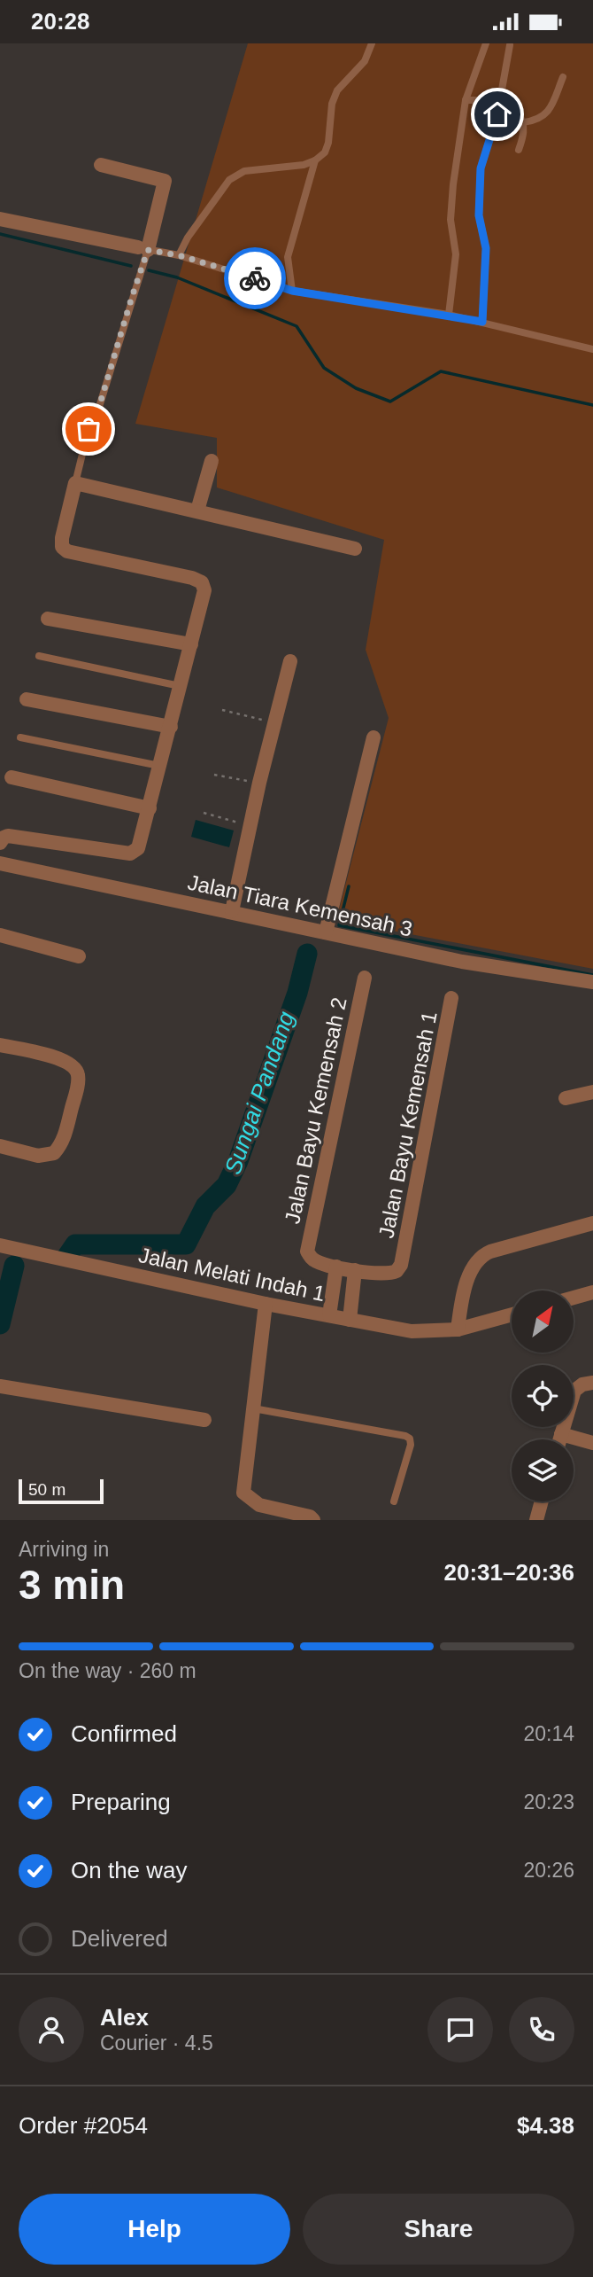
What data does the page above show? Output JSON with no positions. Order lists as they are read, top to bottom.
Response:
{
  "streets": {
    "street": [
      "Jalan Tiara Kemensah 3",
      "Jalan Bayu Kemensah 2",
      "Jalan Bayu Kemensah 1",
      "Jalan Melati Indah 1"
    ]
  },
  "water": ["Sungai Pandang"],
  "scale_bar": "50 m",
  "north": "top right",
  "page": {
    "status": "20:28",
    "scale": "50 m",
    "heading": ["3 min", "Arriving in", "20:31–20:36"],
    "panel": [
      "Alex",
      "Courier · 4.5",
      "Order #2054",
      "$4.38"
    ],
    "bar": "On the way · 260 m",
    "list": [
      ["Confirmed", "20:14"],
      ["Preparing", "20:23"],
      ["On the way", "20:26"],
      "Delivered"
    ],
    "buttons": ["Help", "Share"]
  }
}
